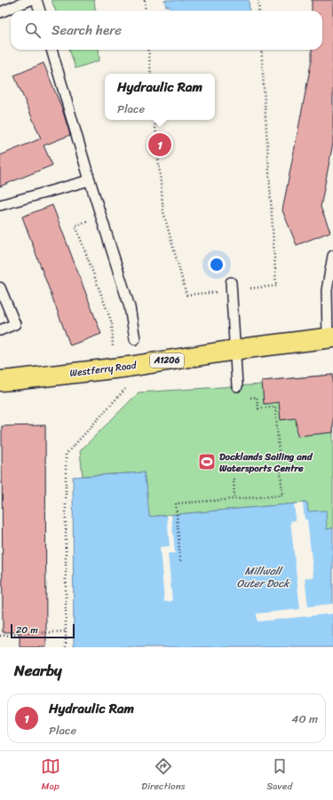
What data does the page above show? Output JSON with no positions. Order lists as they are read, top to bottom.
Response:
{
  "streets": {
    "main road": ["A1206", "Westferry Road"]
  },
  "water": ["Millwall Outer Dock"],
  "places": {
    "sports": ["Docklands Sailing and Watersports Centre"]
  },
  "scale_bar": "20 m",
  "page": {
    "search": "Search here",
    "popup": ["Hydraulic Ram", "Place"],
    "pins": "1",
    "scale": "20 m",
    "heading": "Nearby",
    "list": [
      {
        "mark": "1",
        "name": "Hydraulic Ram",
        "note": "Place",
        "value": "40 m"
      }
    ],
    "nav": ["Map", "Directions", "Saved"]
  }
}
